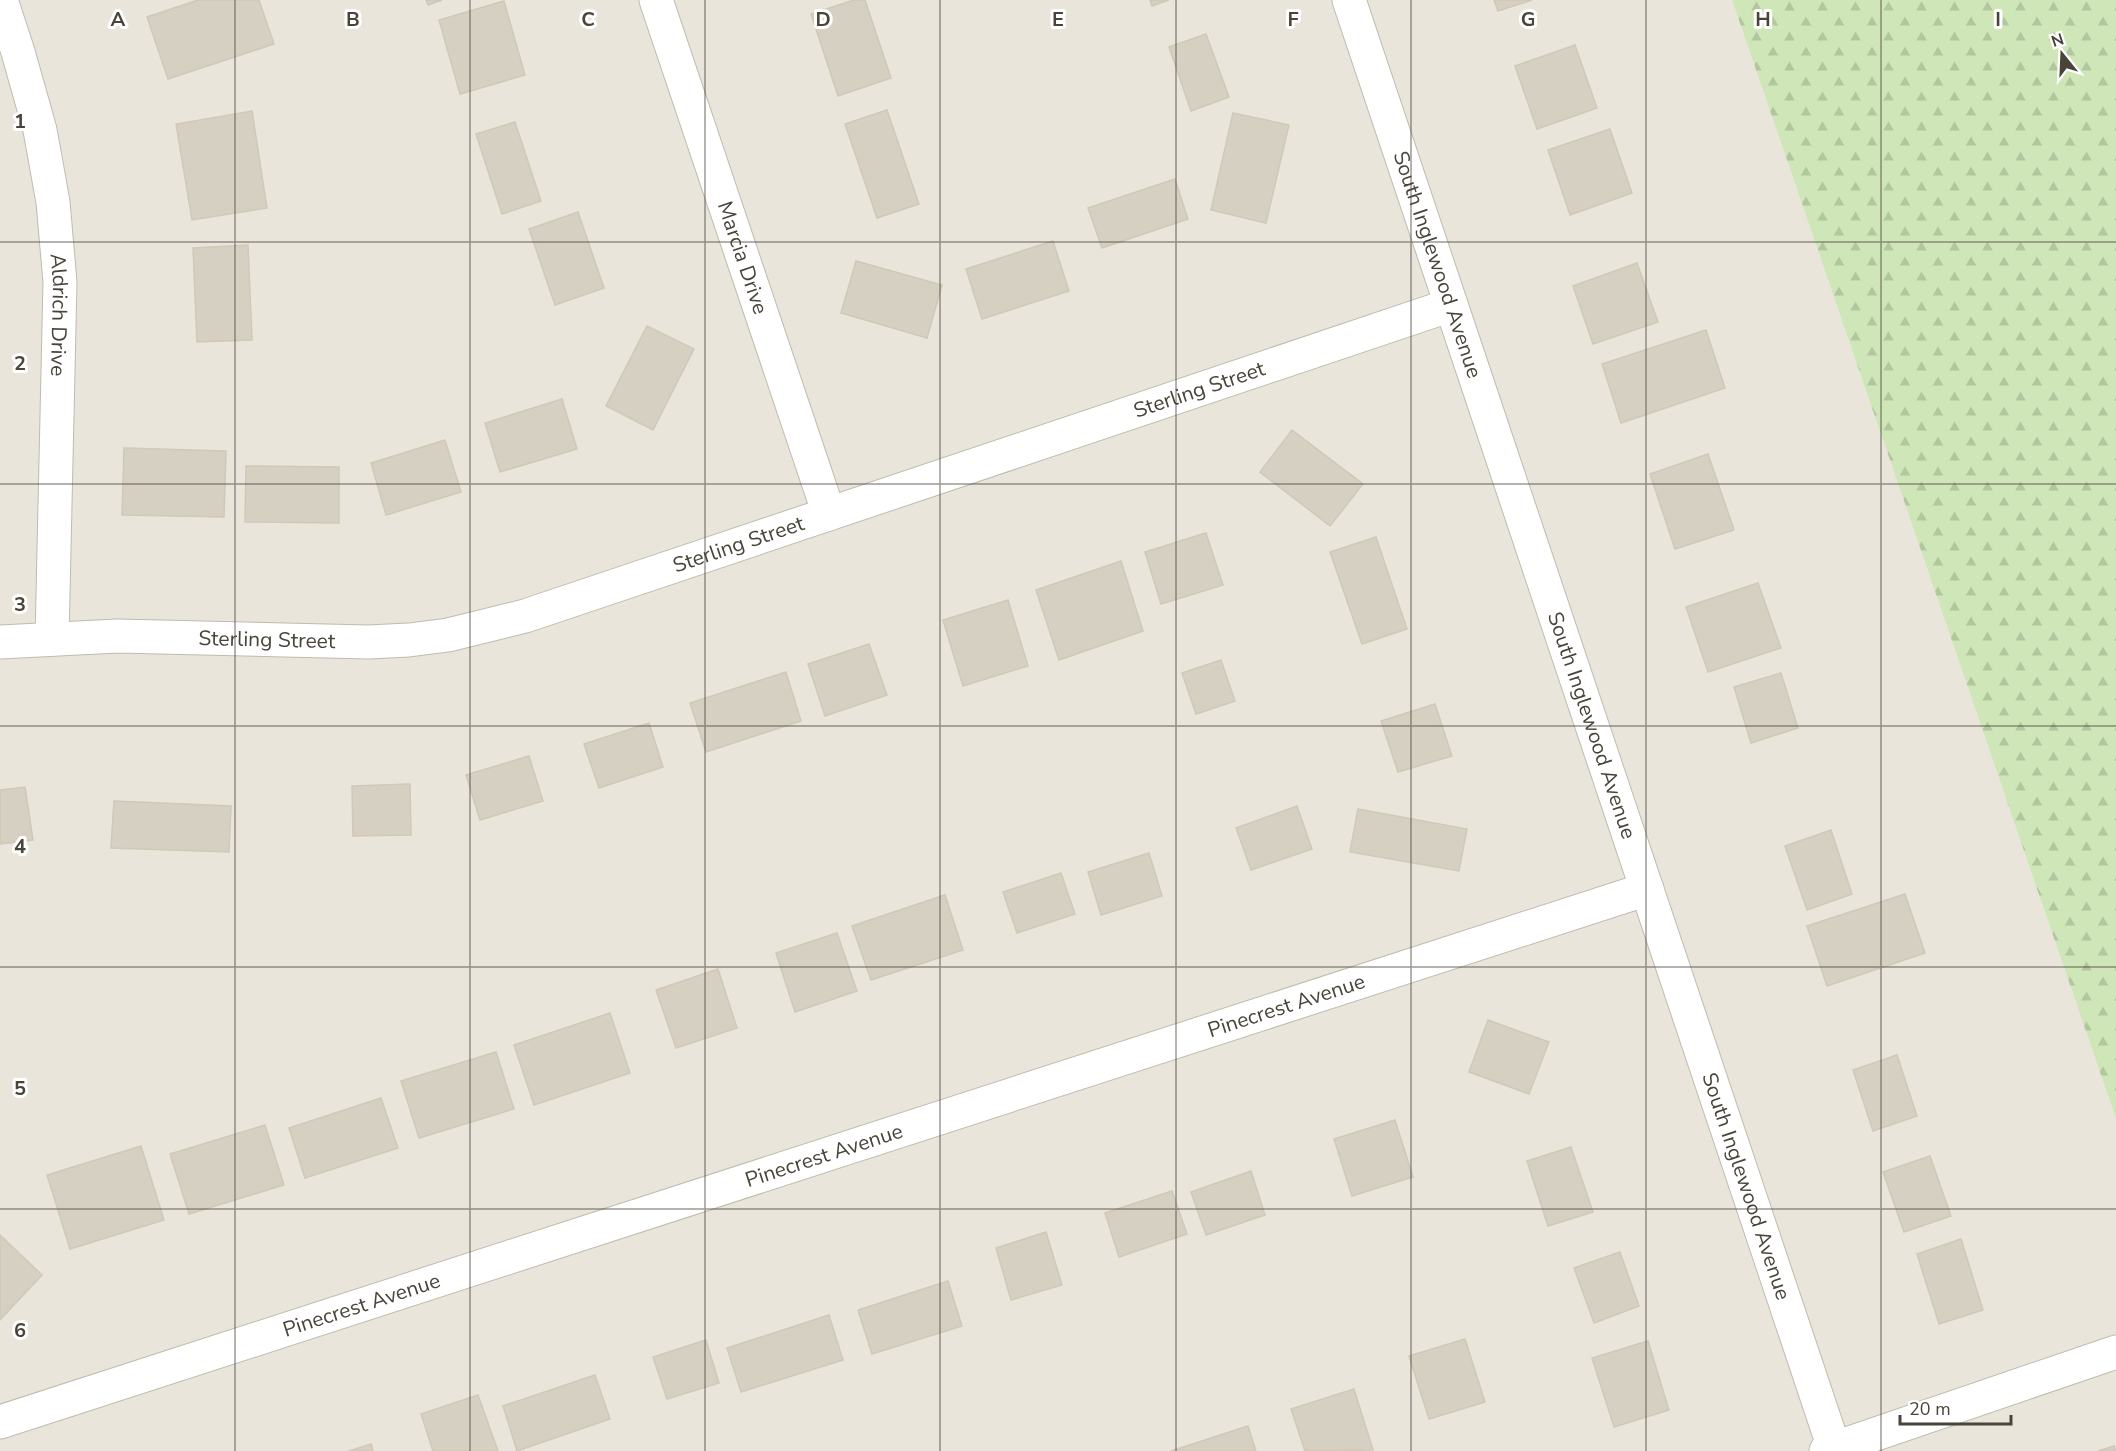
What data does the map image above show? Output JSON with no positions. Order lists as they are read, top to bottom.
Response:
{
  "streets": {
    "street": [
      "Marcia Drive",
      "South Inglewood Avenue",
      "Aldrich Drive",
      "Sterling Street",
      "Pinecrest Avenue"
    ]
  },
  "crossings": [
    ["Marcia Drive", "Sterling Street"],
    ["South Inglewood Avenue", "Sterling Street"],
    ["South Inglewood Avenue", "Pinecrest Avenue"],
    ["Aldrich Drive", "Sterling Street"]
  ],
  "scale_bar": "20 m",
  "north": "top",
  "grid": {
    "columns": [
      "A",
      "B",
      "C",
      "D",
      "E",
      "F",
      "G",
      "H",
      "I"
    ],
    "rows": [
      "1",
      "2",
      "3",
      "4",
      "5",
      "6"
    ]
  }
}
